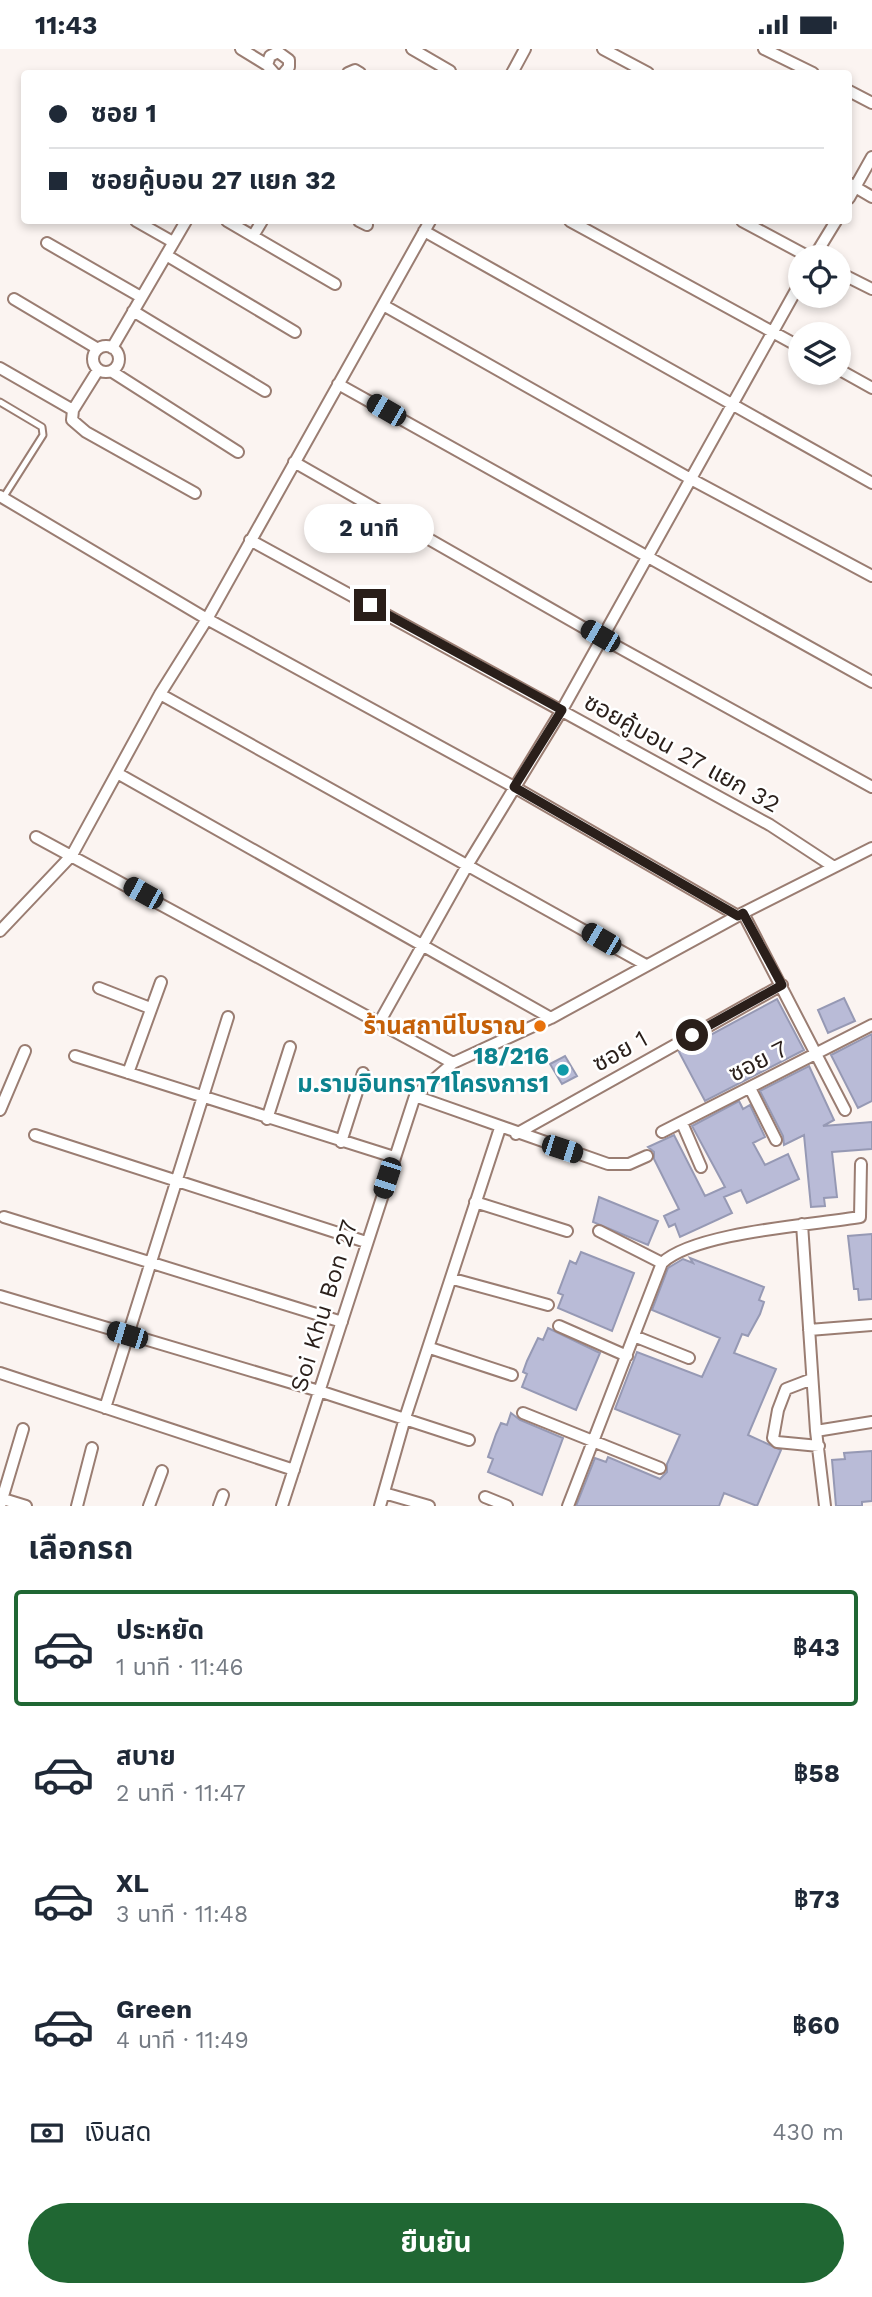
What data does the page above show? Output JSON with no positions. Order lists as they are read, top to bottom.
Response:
{
  "streets": {
    "street": [
      "ซอยคู้บอน 27 แยก 32",
      "ซอย 1",
      "ซอย 7",
      "Soi Khu Bon 27"
    ]
  },
  "places": ["ร้านสถานีโบราณ", "18/216 ม.รามอินทรา71โครงการ1"],
  "page": {
    "status": "11:43",
    "banner": ["ซอย 1", "ซอยคู้บอน 27 แยก 32"],
    "bubble": "2 นาที",
    "heading": "เลือกรถ",
    "list": [
      {
        "name": "ประหยัด",
        "note": "1 นาที · 11:46",
        "value": "฿43"
      },
      {
        "name": "สบาย",
        "note": "2 นาที · 11:47",
        "value": "฿58"
      },
      {
        "name": "XL",
        "note": "3 นาที · 11:48",
        "value": "฿73"
      },
      {
        "name": "Green",
        "note": "4 นาที · 11:49",
        "value": "฿60"
      }
    ],
    "pay": ["เงินสด", "430 m"],
    "buttons": "ยืนยัน"
  }
}
